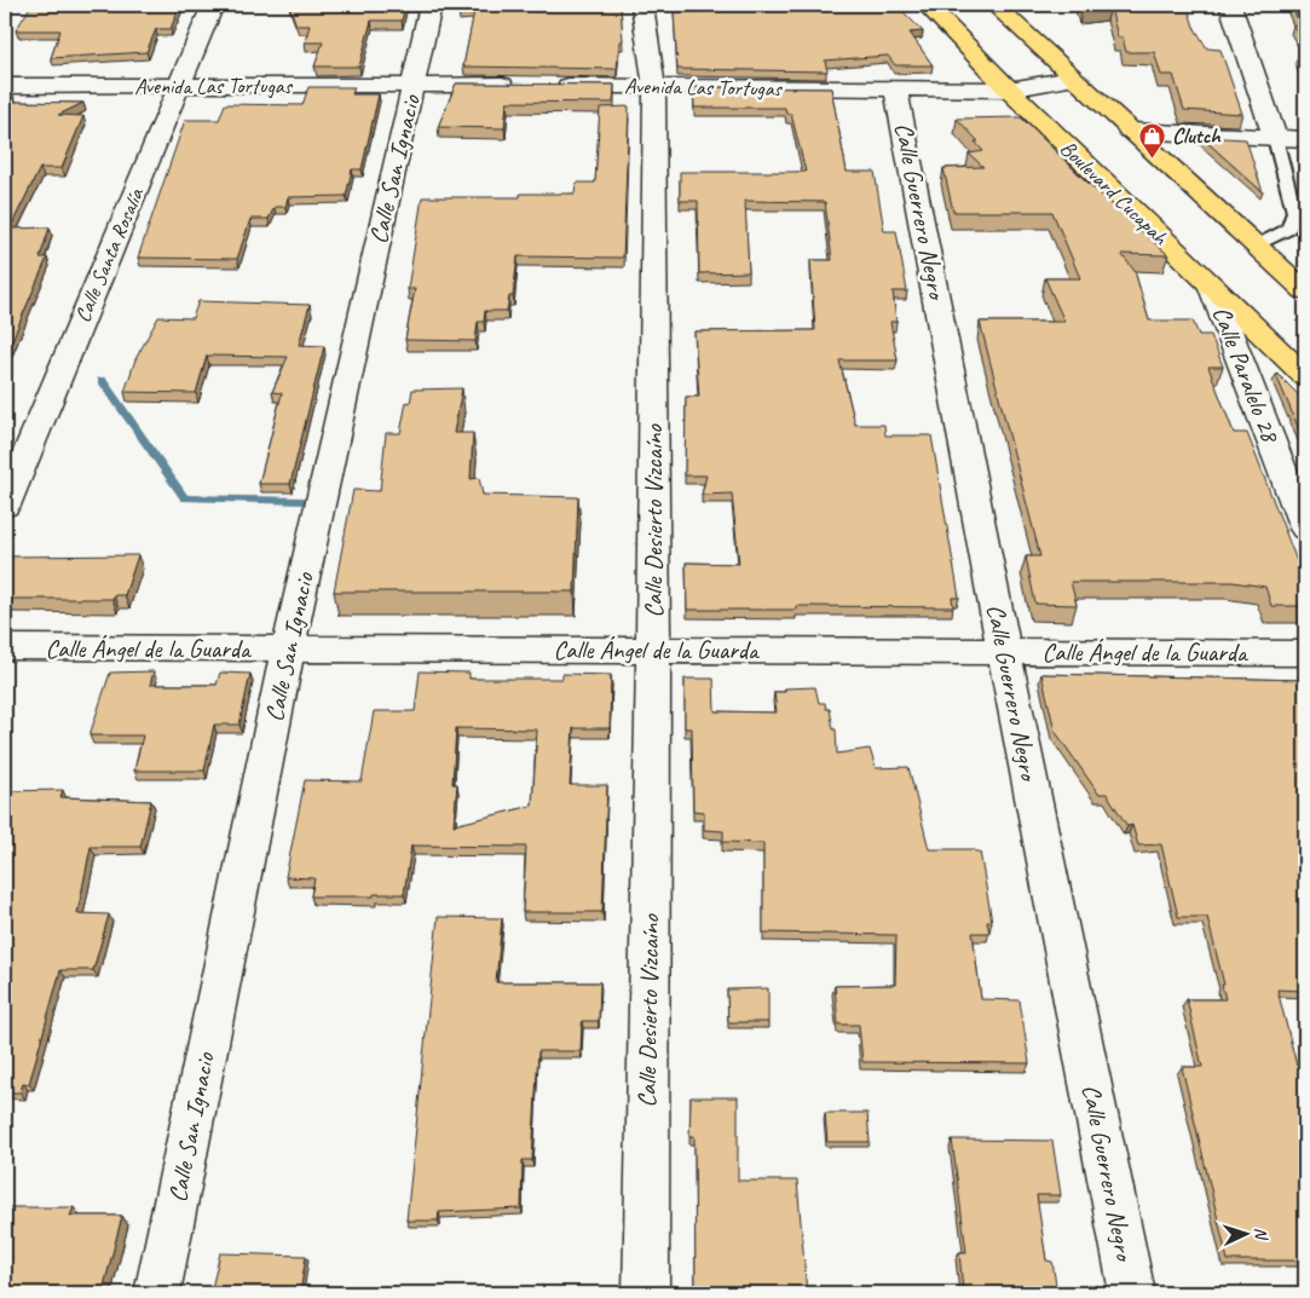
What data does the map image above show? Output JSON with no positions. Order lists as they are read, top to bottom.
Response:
{
  "streets": {
    "main road": ["Boulevard Cucapah"],
    "street": [
      "Avenida Las Tortugas",
      "Calle San Ignacio",
      "Calle Guerrero Negro",
      "Calle Santa Rosalía",
      "Calle Paralelo 28",
      "Calle Desierto Vizcaíno",
      "Calle Ángel de la Guarda"
    ]
  },
  "crossings": [
    ["Avenida Las Tortugas", "Calle San Ignacio"],
    ["Avenida Las Tortugas", "Boulevard Cucapah"],
    ["Avenida Las Tortugas", "Calle Guerrero Negro"],
    ["Avenida Las Tortugas", "Calle Santa Rosalía"],
    ["Avenida Las Tortugas", "Calle Desierto Vizcaíno"],
    ["Calle San Ignacio", "Calle Ángel de la Guarda"],
    ["Boulevard Cucapah", "Calle Paralelo 28"],
    ["Calle Guerrero Negro", "Calle Ángel de la Guarda"],
    ["Calle Desierto Vizcaíno", "Calle Ángel de la Guarda"]
  ],
  "places": {
    "shop": ["Clutch"]
  },
  "north": "right"
}
